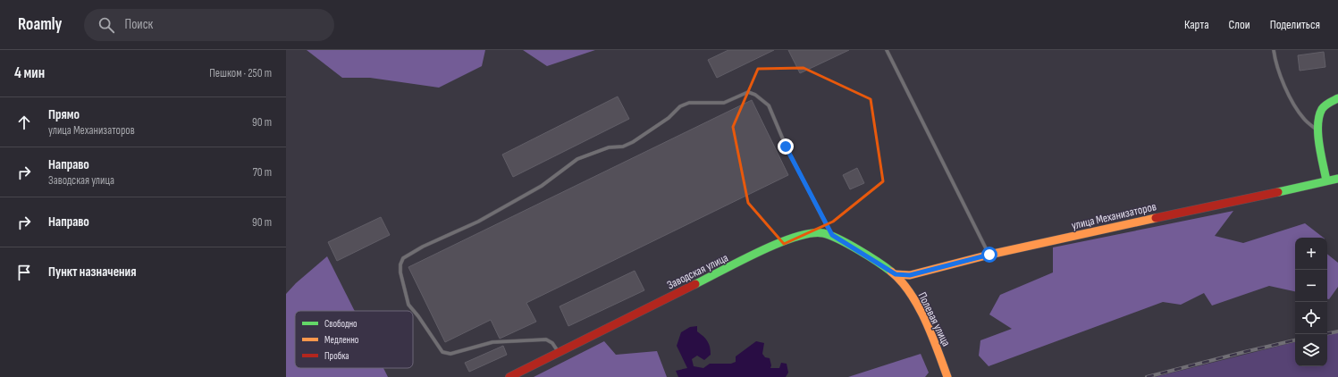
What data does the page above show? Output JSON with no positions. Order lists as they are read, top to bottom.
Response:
{
  "streets": {
    "street": ["улица Механизаторов", "Заводская улица", "Полевая улица"]
  },
  "crossings": [
    ["улица Механизаторов", "Заводская улица"],
    ["улица Механизаторов", "Полевая улица"],
    ["Заводская улица", "Полевая улица"]
  ],
  "legend": ["Свободно", "Медленно", "Пробка"],
  "page": {
    "header": "Roamly",
    "search": "Поиск",
    "nav": ["Карта", "Слои", "Поделиться"],
    "heading": ["4 мин", "Пешком · 250 m"],
    "list": [
      ["Прямо", "улица Механизаторов", "90 m"],
      ["Направо", "Заводская улица", "70 m"],
      ["Направо", "90 m"],
      "Пункт назначения"
    ],
    "map_buttons": ["+", "−"]
  }
}
